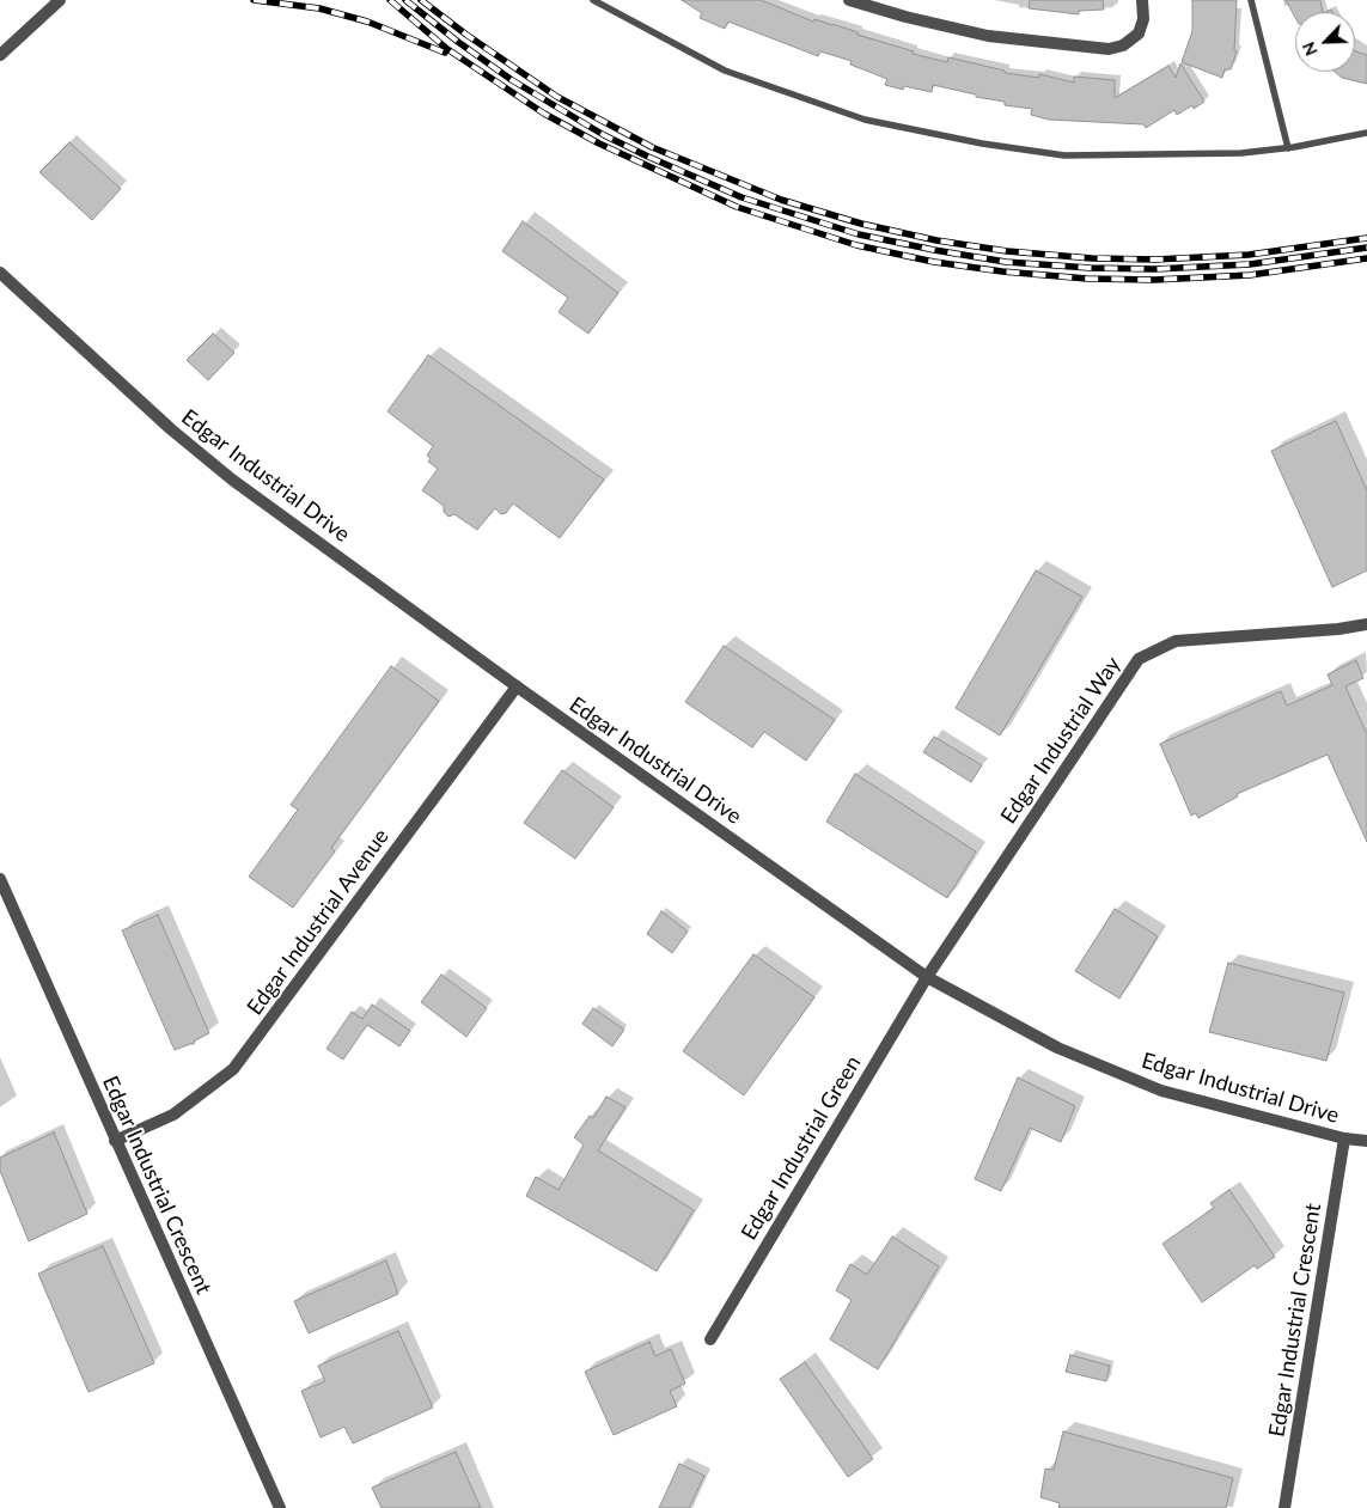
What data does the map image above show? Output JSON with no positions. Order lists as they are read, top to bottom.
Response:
{
  "streets": {
    "street": [
      "Edgar Industrial Drive",
      "Edgar Industrial Way",
      "Edgar Industrial Avenue",
      "Edgar Industrial Green",
      "Edgar Industrial Crescent"
    ]
  },
  "crossings": [
    ["Edgar Industrial Drive", "Edgar Industrial Way"],
    ["Edgar Industrial Drive", "Edgar Industrial Avenue"],
    ["Edgar Industrial Drive", "Edgar Industrial Green"],
    ["Edgar Industrial Drive", "Edgar Industrial Crescent"],
    ["Edgar Industrial Way", "Edgar Industrial Green"],
    ["Edgar Industrial Avenue", "Edgar Industrial Crescent"]
  ],
  "north": "bottom left"
}
